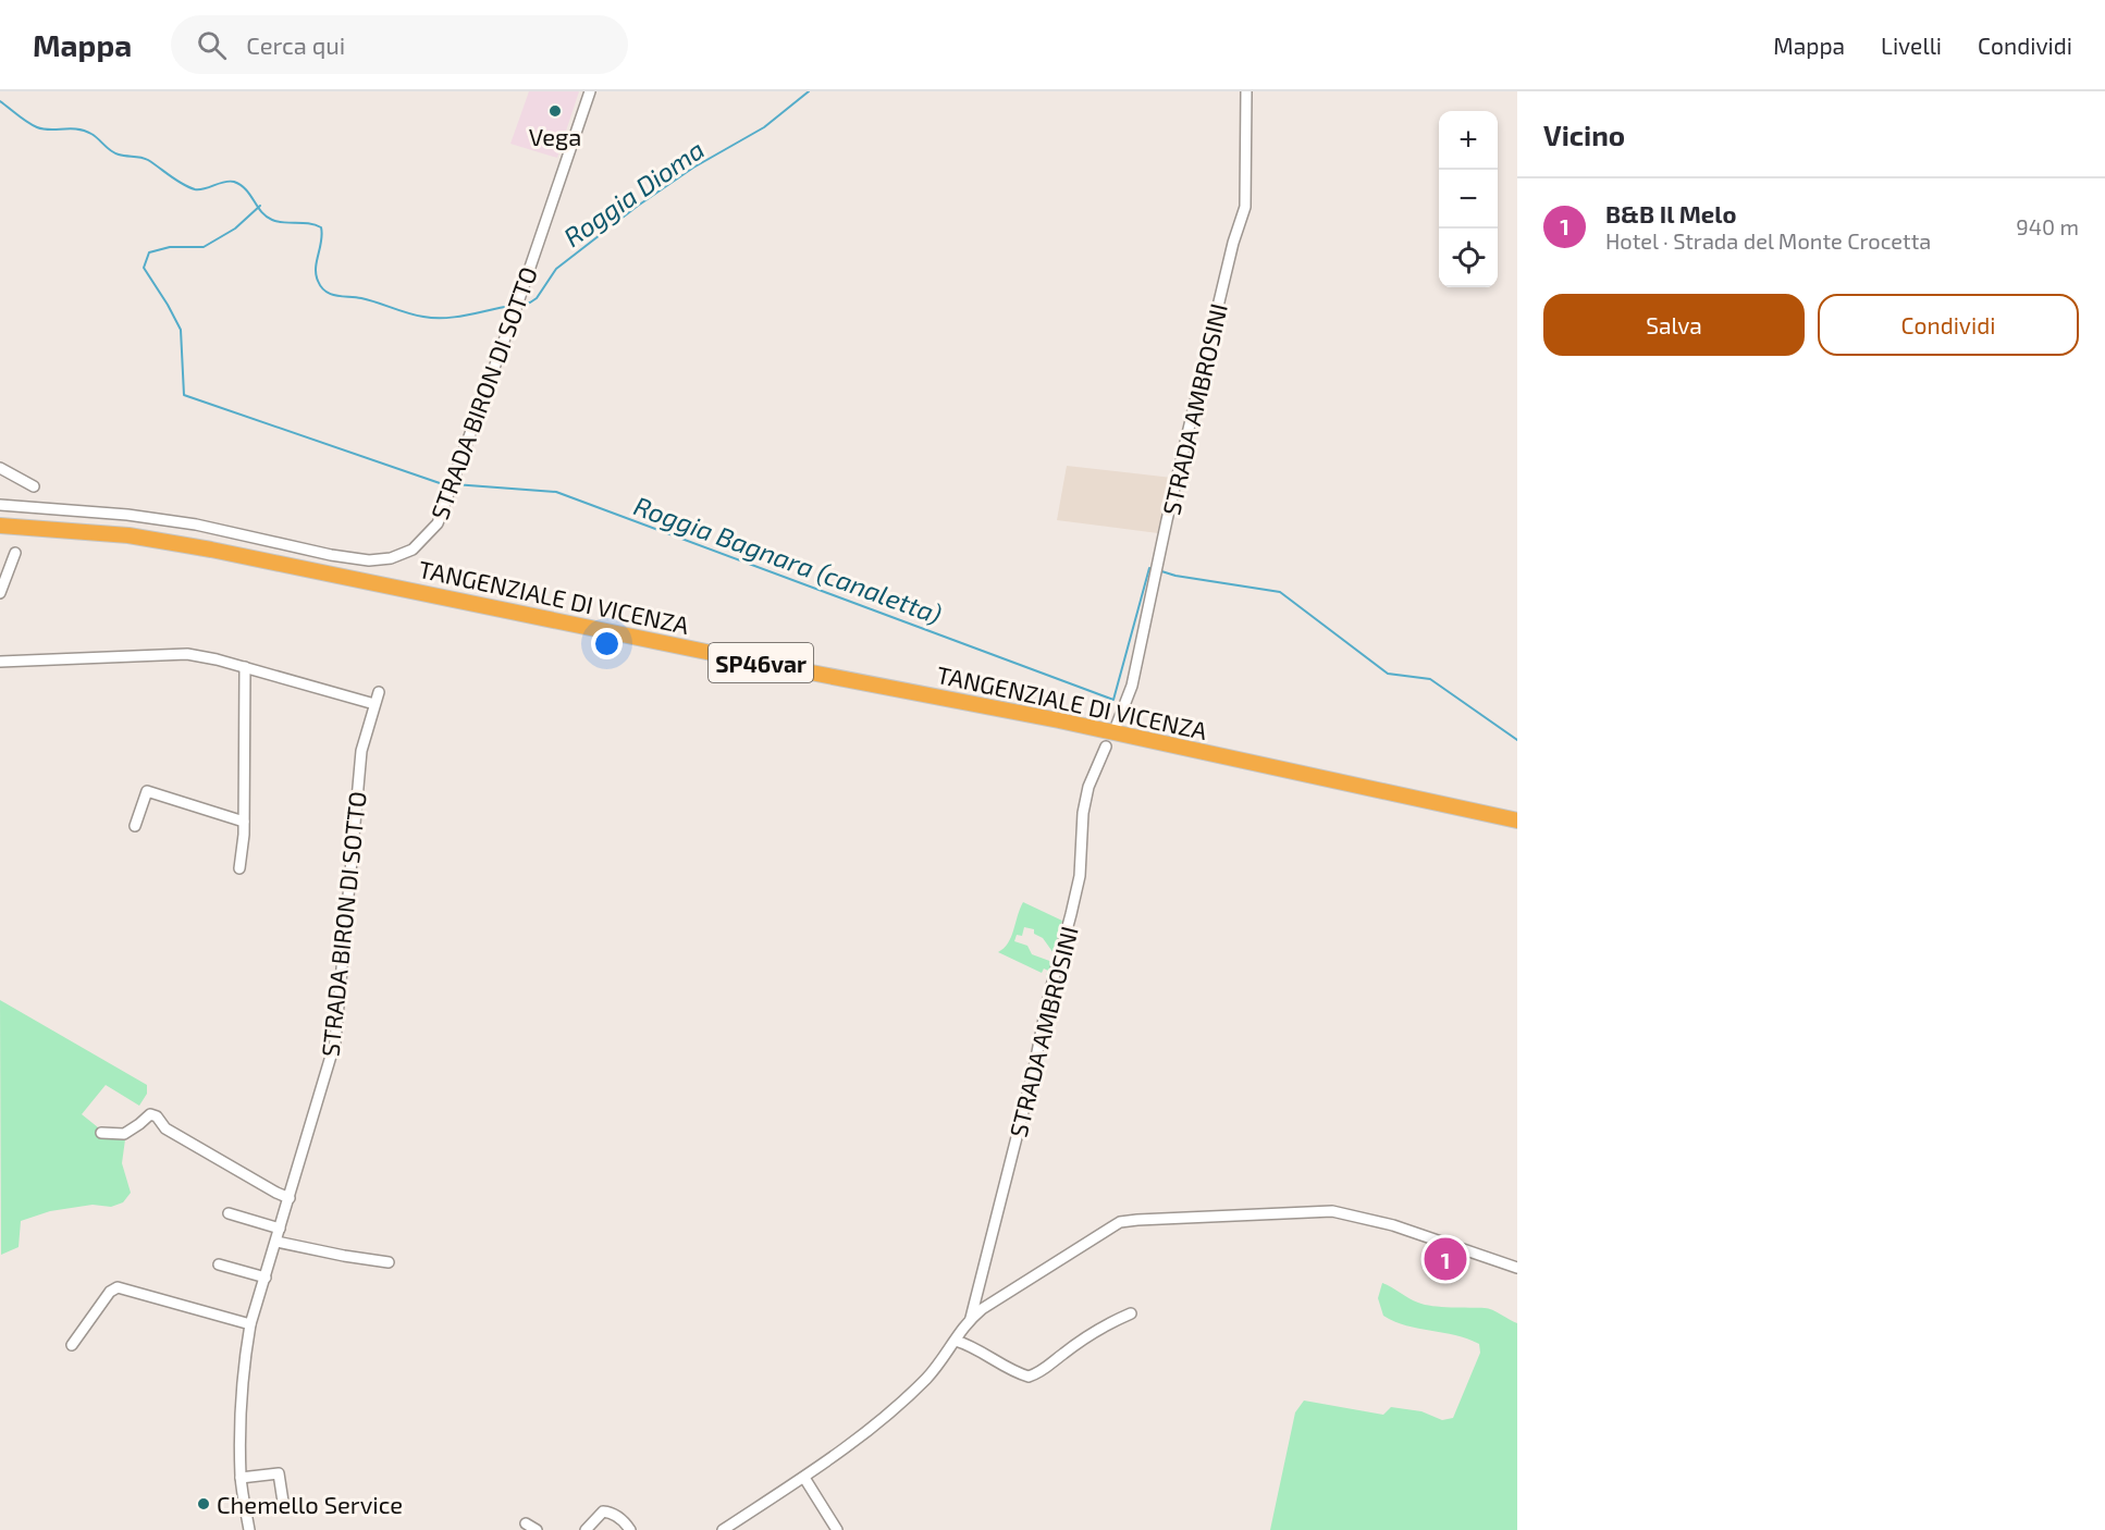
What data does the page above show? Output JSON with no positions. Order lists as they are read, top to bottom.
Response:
{
  "streets": {
    "highway": ["TANGENZIALE DI VICENZA", "SP46var"],
    "street": ["STRADA BIRON DI SOTTO", "STRADA AMBROSINI"]
  },
  "water": ["Roggia Dioma", "Roggia Bagnara (canaletta)"],
  "places": ["Vega", "Chemello Service"],
  "page": {
    "header": "Mappa",
    "search": "Cerca qui",
    "nav": ["Mappa", "Livelli", "Condividi"],
    "heading": "Vicino",
    "map_buttons": ["+", "−"],
    "list": [
      {
        "mark": "1",
        "name": "B&B Il Melo",
        "note": "Hotel · Strada del Monte Crocetta",
        "value": "940 m"
      }
    ],
    "buttons": ["Salva", "Condividi"],
    "pins": "1"
  }
}
